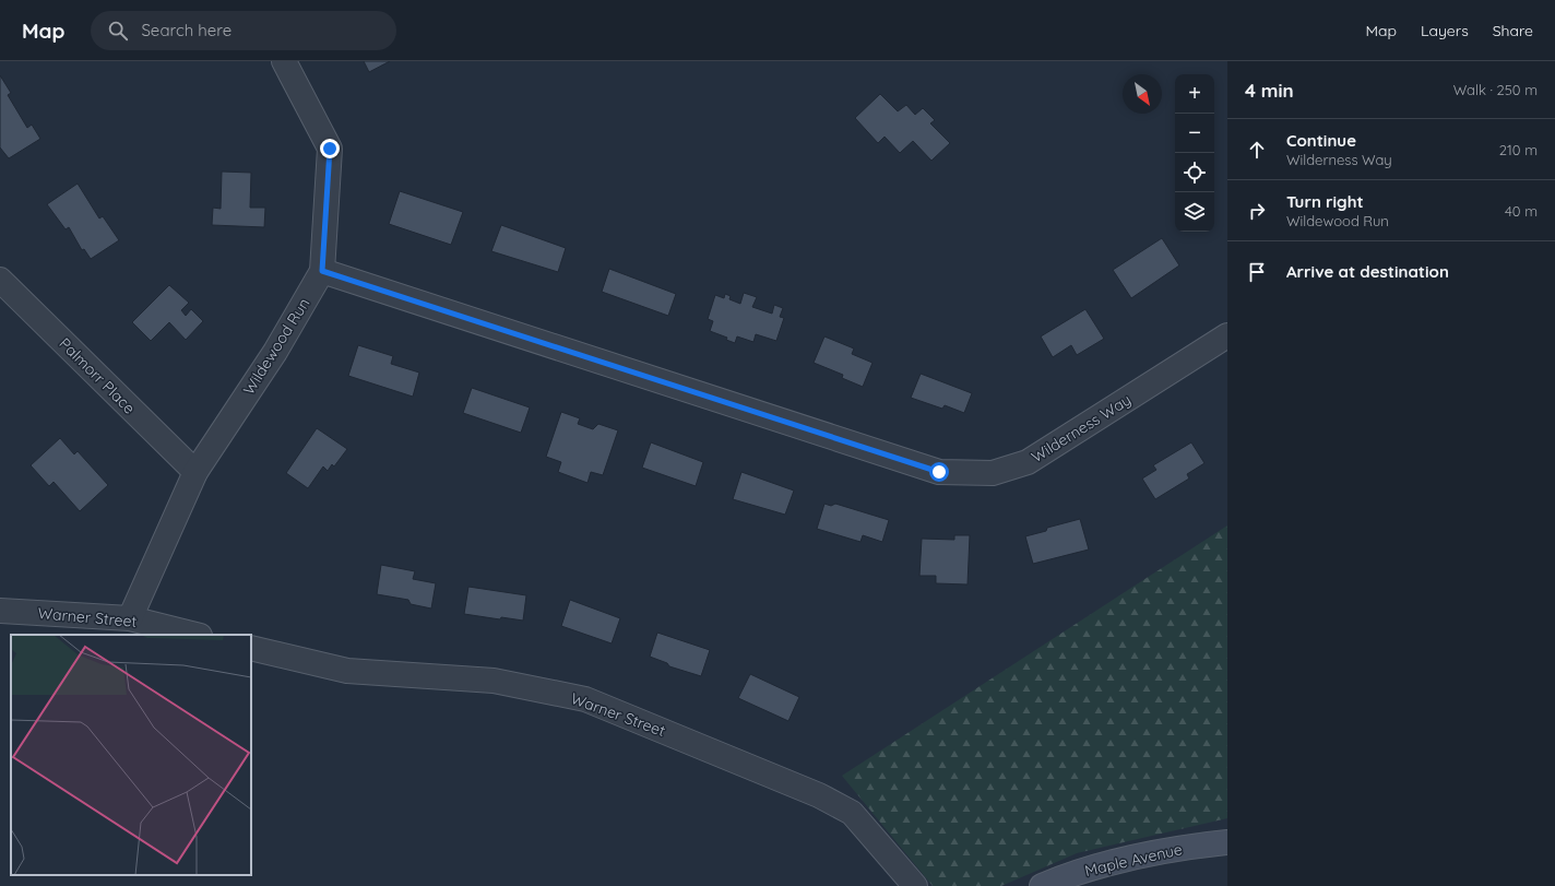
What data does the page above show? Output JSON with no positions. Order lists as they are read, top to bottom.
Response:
{
  "streets": {
    "main road": ["Maple Avenue"],
    "street": [
      "Wildewood Run",
      "Palmorr Place",
      "Wilderness Way",
      "Warner Street"
    ]
  },
  "crossings": [
    ["Wildewood Run", "Palmorr Place"],
    ["Wildewood Run", "Wilderness Way"],
    ["Wildewood Run", "Warner Street"]
  ],
  "north": "bottom right",
  "page": {
    "header": "Map",
    "search": "Search here",
    "nav": ["Map", "Layers", "Share"],
    "heading": ["4 min", "Walk · 250 m"],
    "map_buttons": ["+", "−"],
    "list": [
      ["Continue", "Wilderness Way", "210 m"],
      ["Turn right", "Wildewood Run", "40 m"],
      "Arrive at destination"
    ]
  }
}
